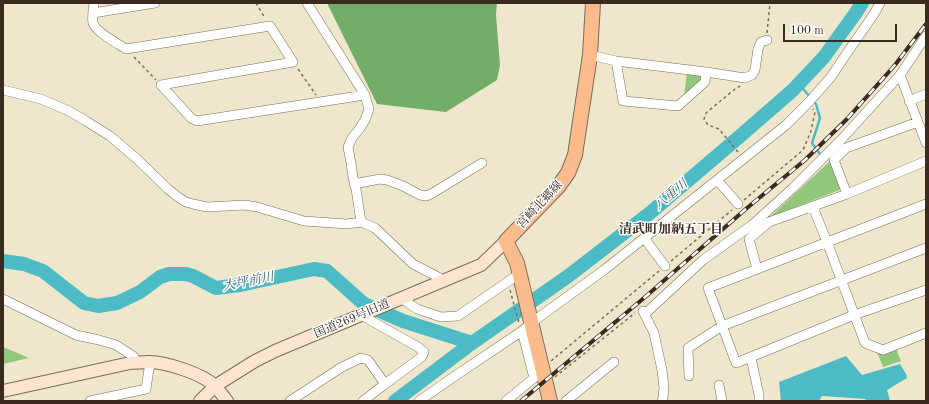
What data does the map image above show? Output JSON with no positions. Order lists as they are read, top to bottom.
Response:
{
  "streets": {
    "main road": ["宮崎北郷線"],
    "street": ["国道269号旧道"]
  },
  "crossings": [
    ["宮崎北郷線", "国道269号旧道"]
  ],
  "districts": ["清武町加納五丁目"],
  "water": ["八重川", "大坪前川"],
  "scale_bar": "100 m"
}
